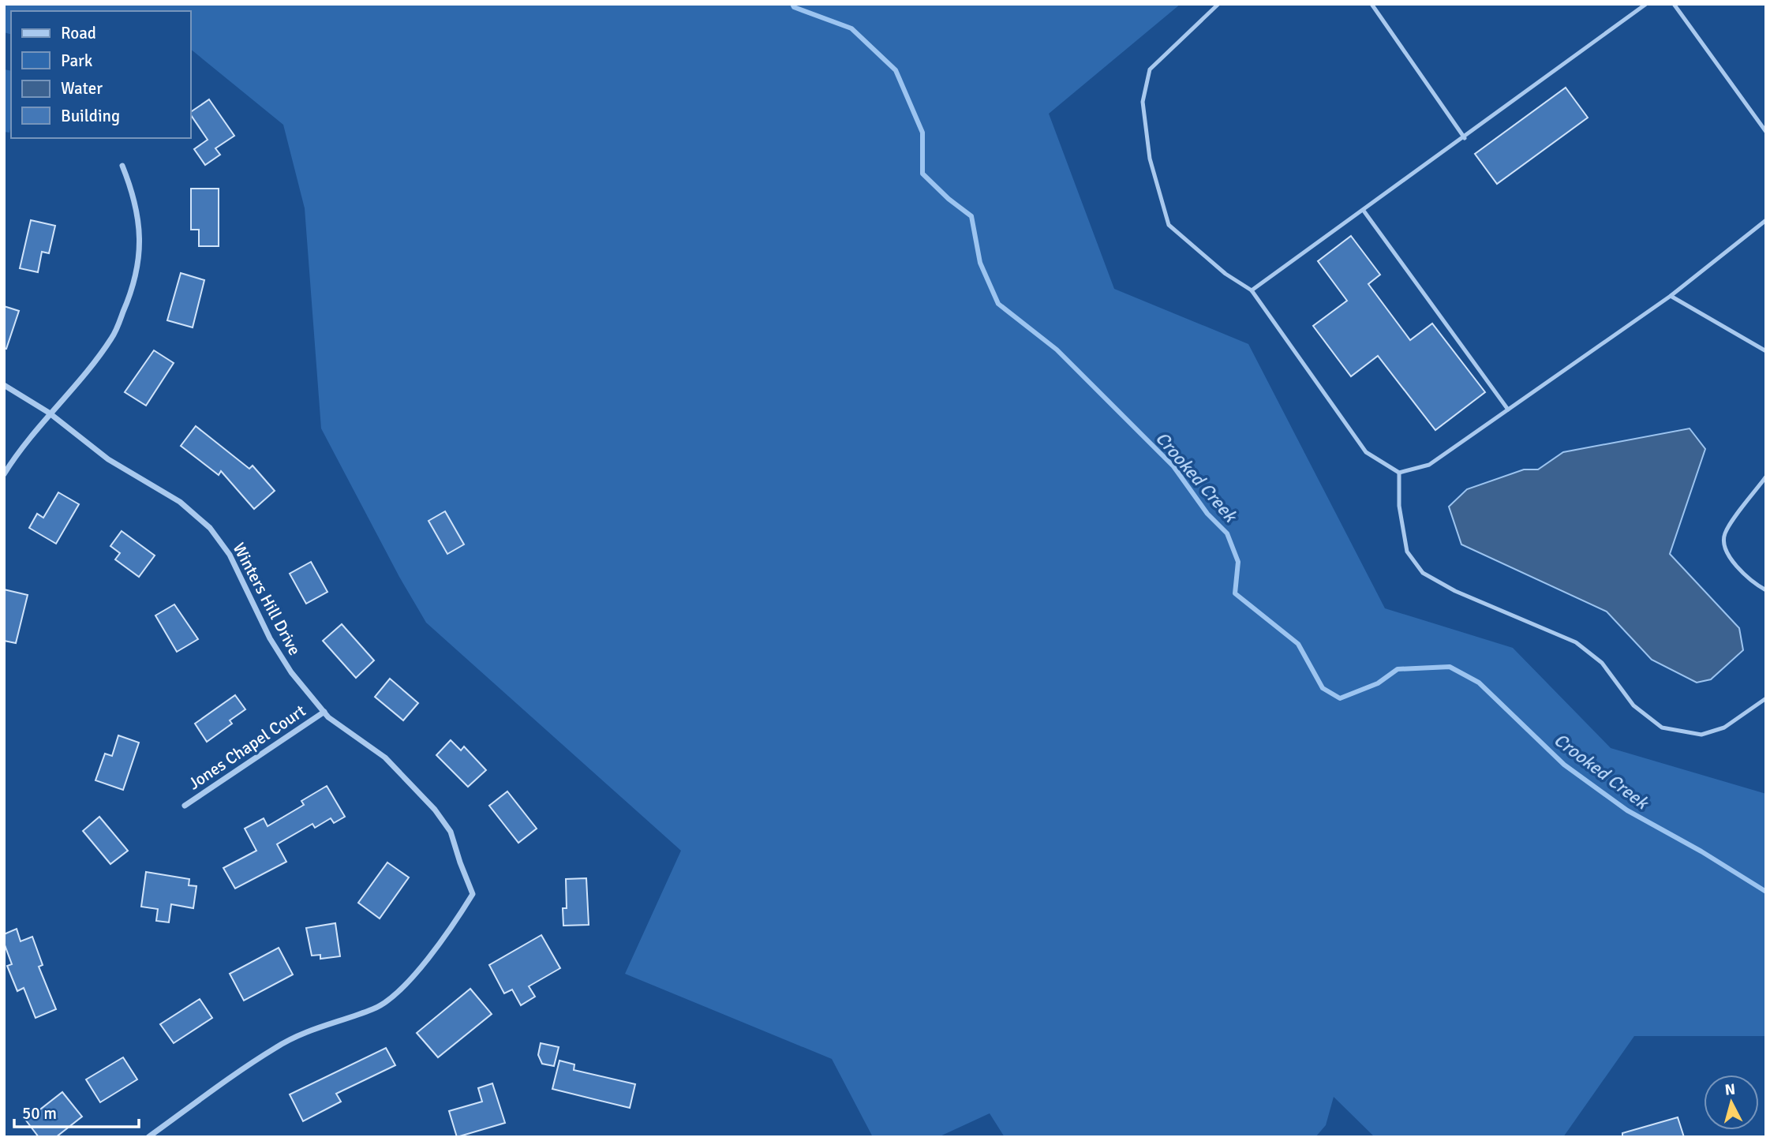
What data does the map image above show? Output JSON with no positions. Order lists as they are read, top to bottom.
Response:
{
  "streets": {
    "street": ["Winters Hill Drive", "Jones Chapel Court"]
  },
  "crossings": [
    ["Winters Hill Drive", "Jones Chapel Court"]
  ],
  "water": ["Crooked Creek"],
  "legend": [
    "Road",
    "Park",
    "Water",
    "Building"
  ],
  "scale_bar": "50 m",
  "north": "top"
}
